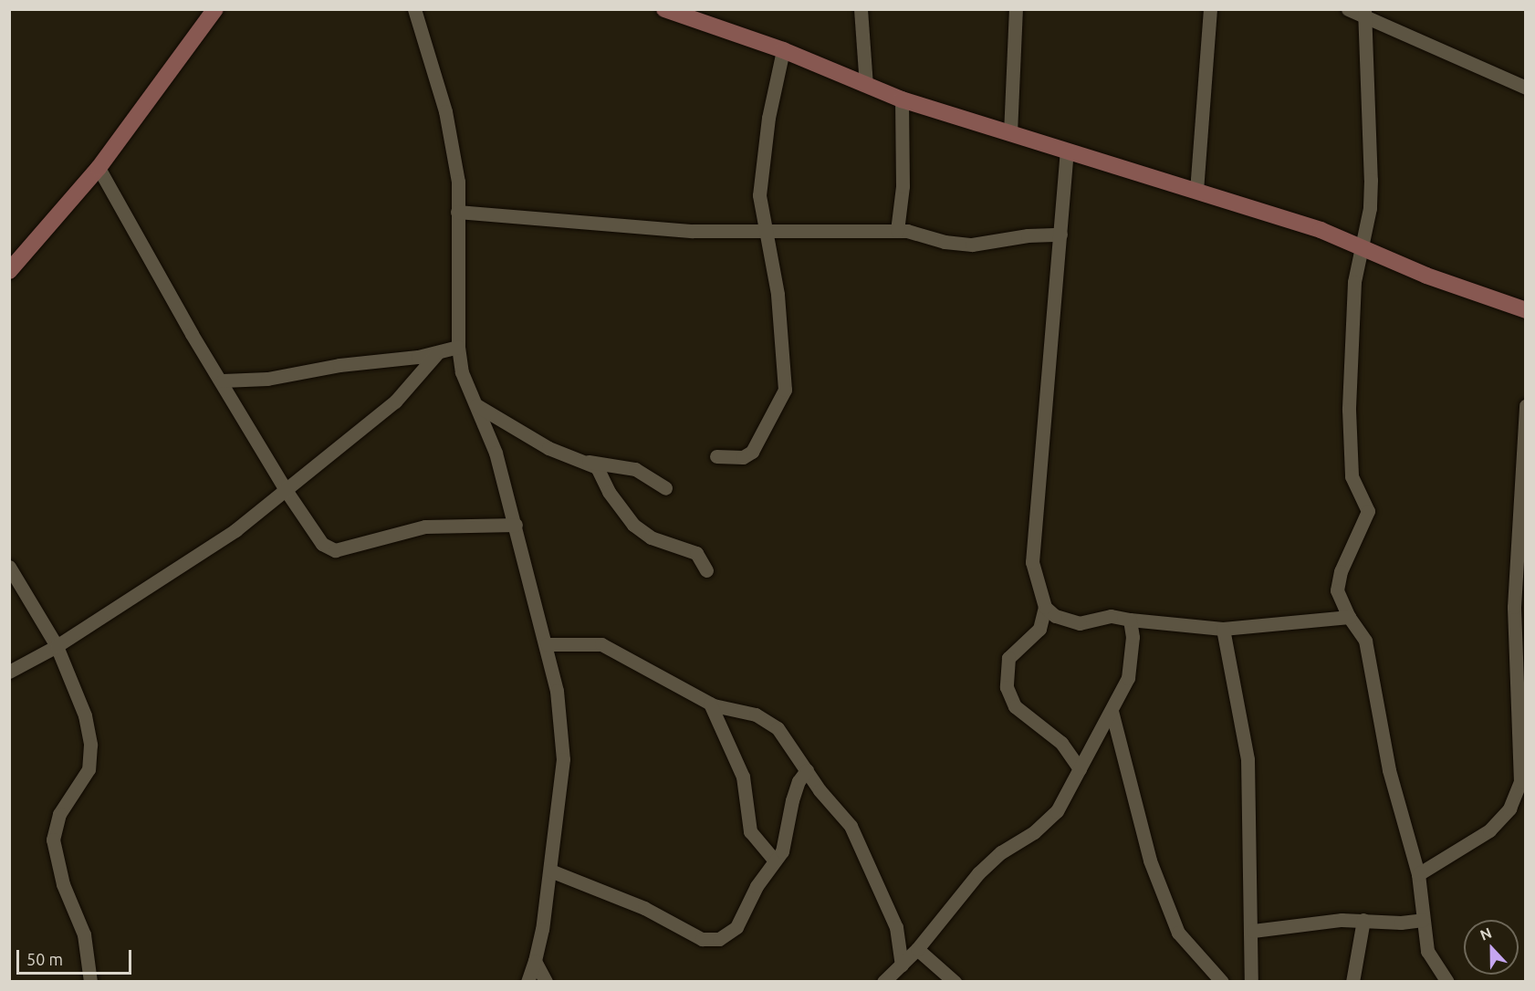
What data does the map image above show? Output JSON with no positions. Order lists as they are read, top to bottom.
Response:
{
  "scale_bar": "50 m",
  "north": "top"
}
